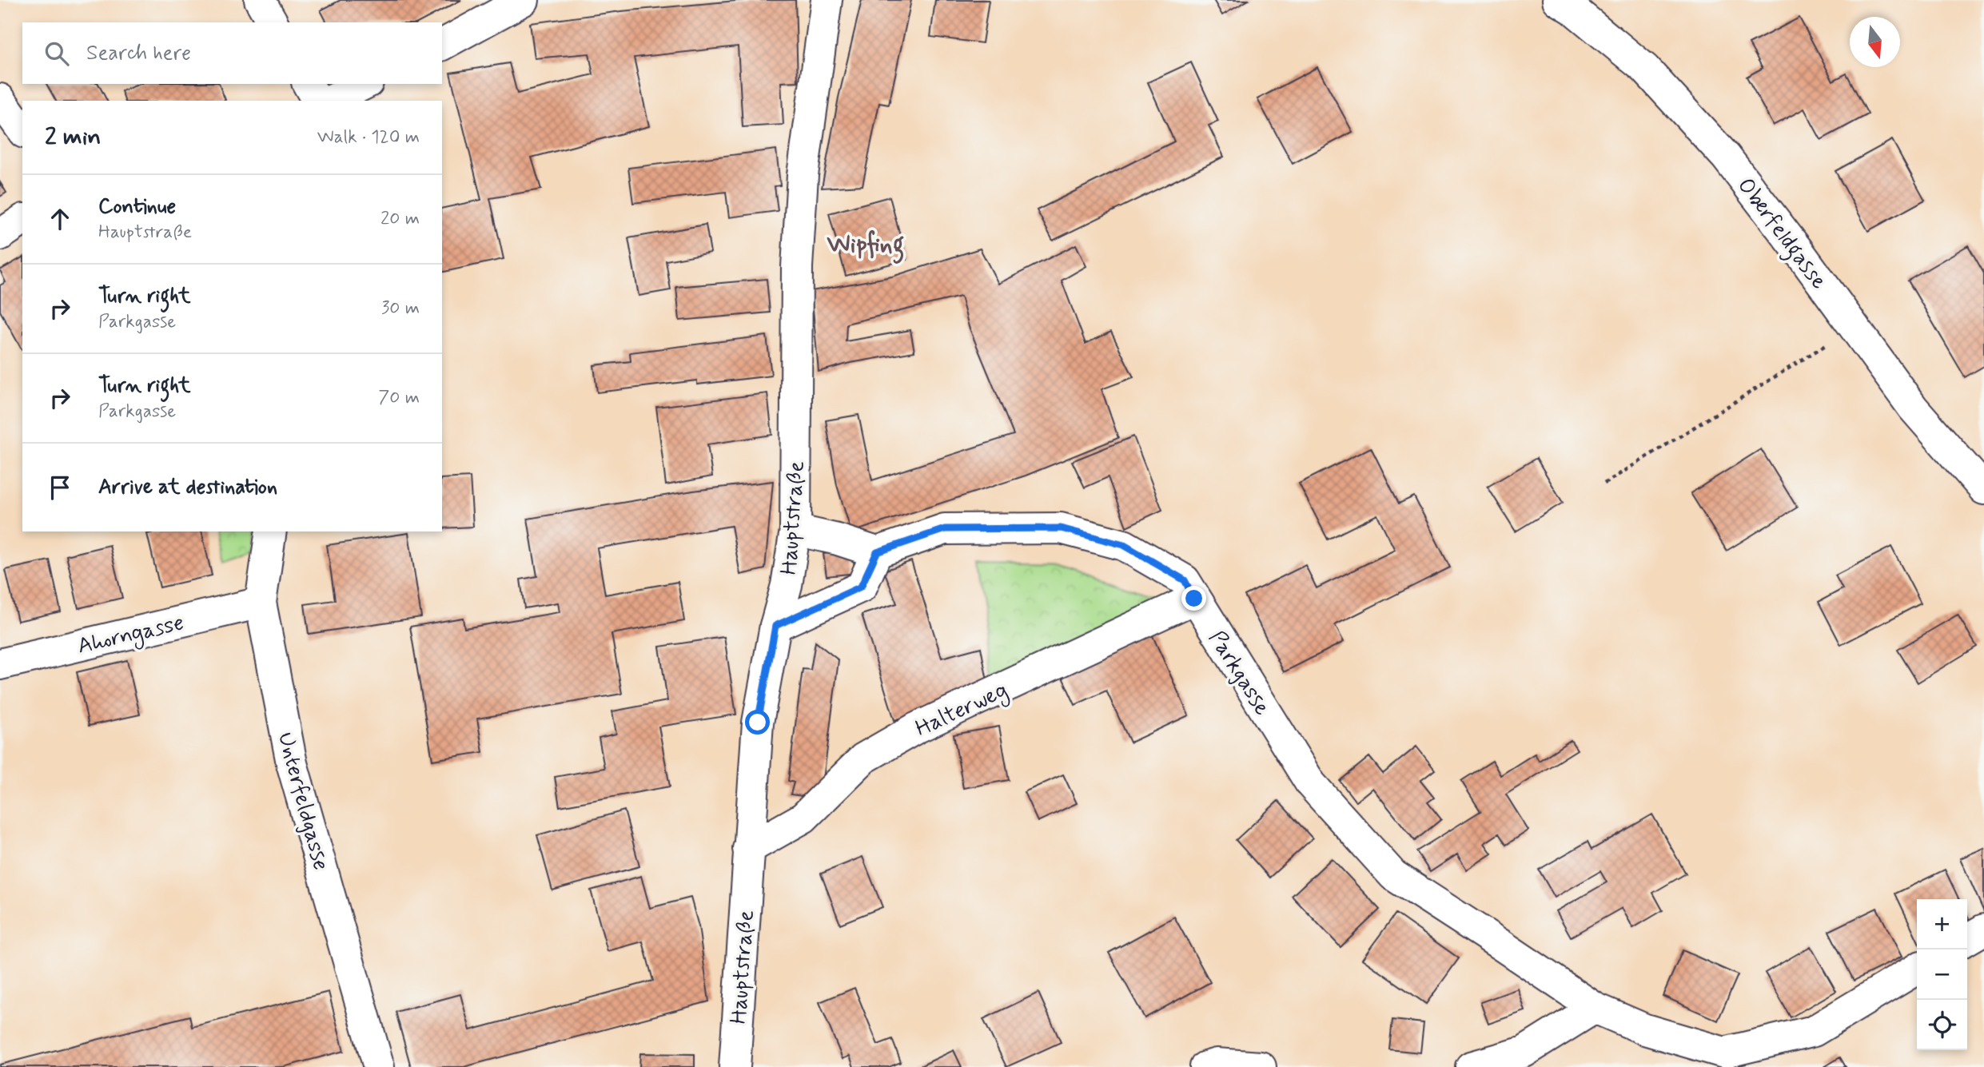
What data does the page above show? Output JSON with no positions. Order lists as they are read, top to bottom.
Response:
{
  "streets": {
    "street": [
      "Oberfeldgasse",
      "Hauptstraße",
      "Ahorngasse",
      "Parkgasse",
      "Halterweg",
      "Unterfeldgasse"
    ]
  },
  "crossings": [
    ["Hauptstraße", "Halterweg"],
    ["Ahorngasse", "Unterfeldgasse"],
    ["Parkgasse", "Halterweg"]
  ],
  "districts": ["Wipfing"],
  "north": "bottom",
  "page": {
    "search": "Search here",
    "heading": ["2 min", "Walk · 120 m"],
    "list": [
      ["Continue", "Hauptstraße", "20 m"],
      ["Turn right", "Parkgasse", "30 m"],
      ["Turn right", "Parkgasse", "70 m"],
      "Arrive at destination"
    ],
    "map_buttons": ["+", "−"]
  }
}
